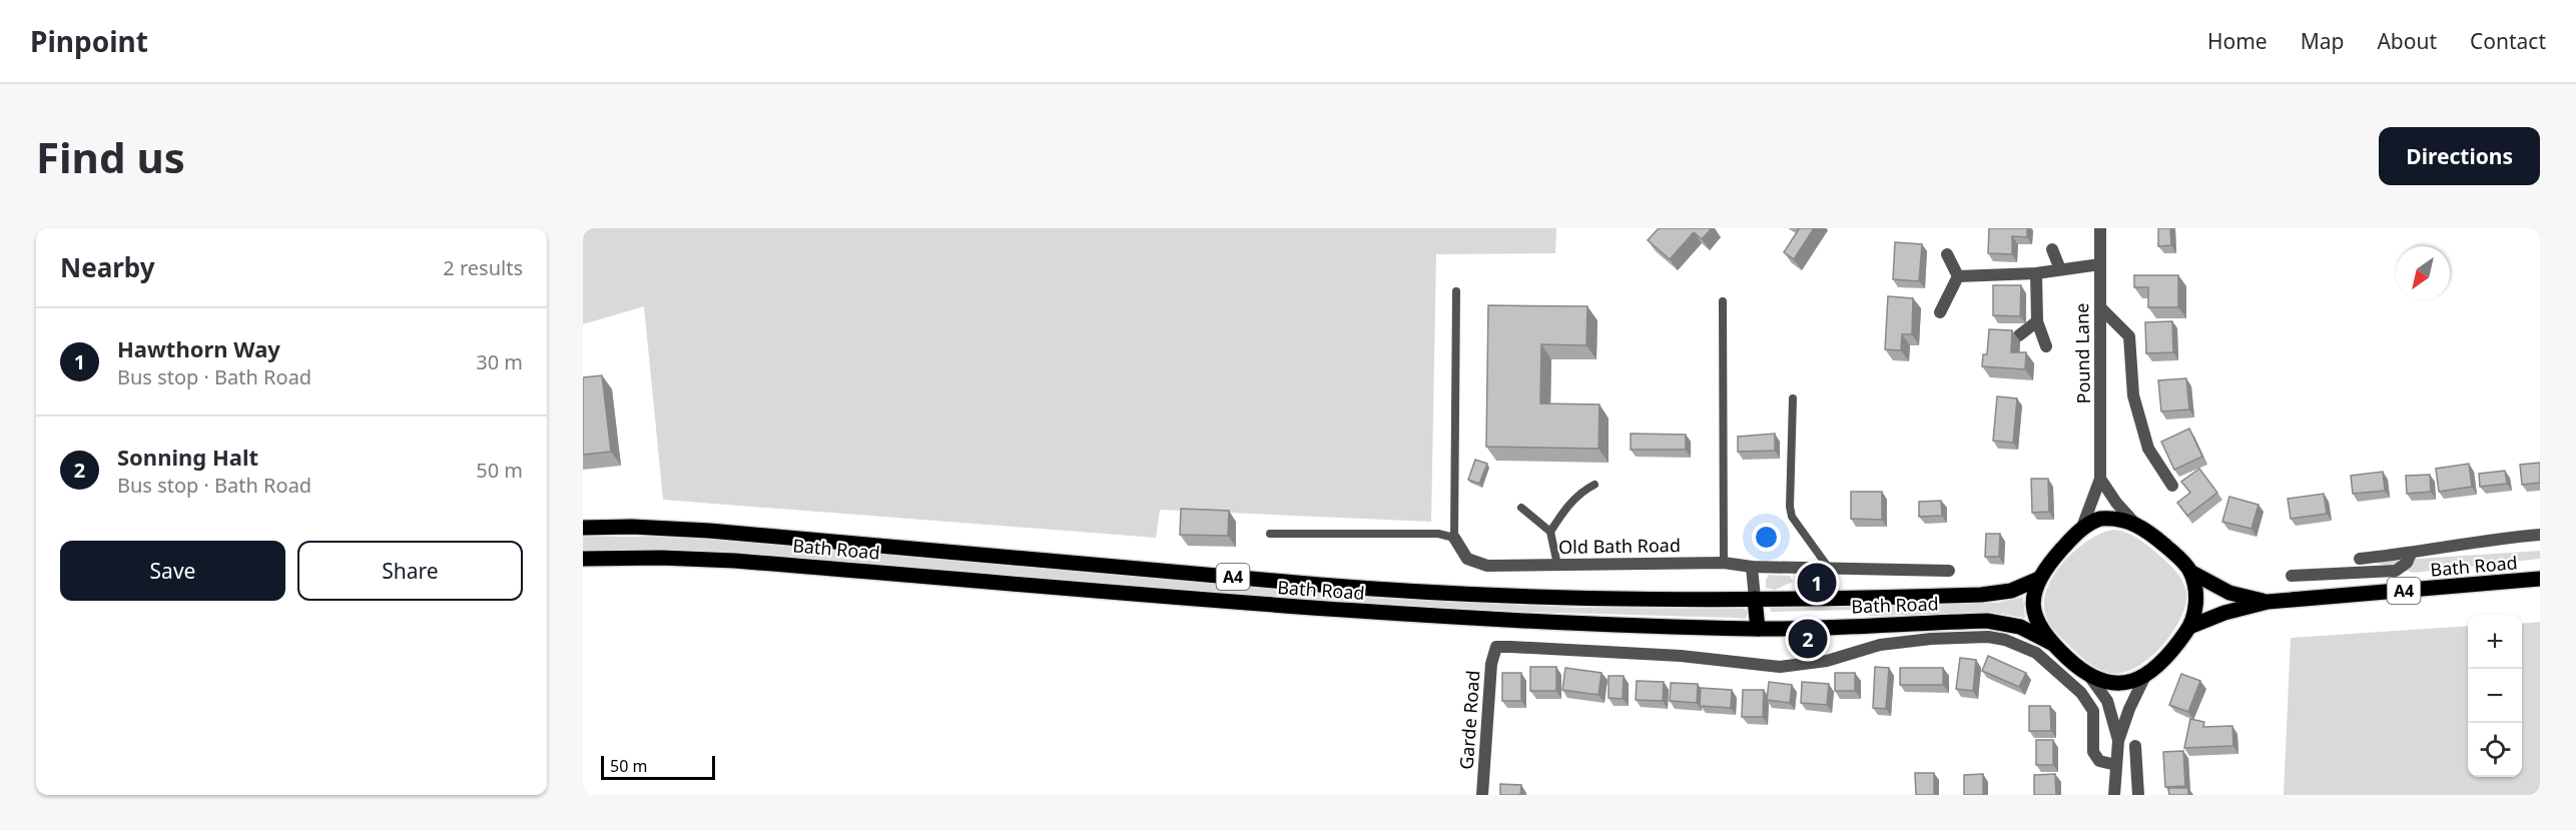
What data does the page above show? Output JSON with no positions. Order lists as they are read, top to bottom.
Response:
{
  "streets": {
    "main road": ["Bath Road", "A4"],
    "street": ["Pound Lane", "Old Bath Road", "Garde Road"]
  },
  "crossings": [
    ["Pound Lane", "Bath Road"]
  ],
  "scale_bar": "50 m",
  "north": "bottom left",
  "page": {
    "header": "Pinpoint",
    "nav": [
      "Home",
      "Map",
      "About",
      "Contact"
    ],
    "buttons": [
      "Directions",
      ["Save", "Share"]
    ],
    "title": "Find us",
    "heading": ["Nearby", "2 results"],
    "list": [
      {
        "mark": "1",
        "name": "Hawthorn Way",
        "note": "Bus stop · Bath Road",
        "value": "30 m"
      },
      {
        "mark": "2",
        "name": "Sonning Halt",
        "note": "Bus stop · Bath Road",
        "value": "50 m"
      }
    ],
    "pins": ["1", "2"],
    "map_buttons": ["+", "−"],
    "scale": "50 m"
  }
}
